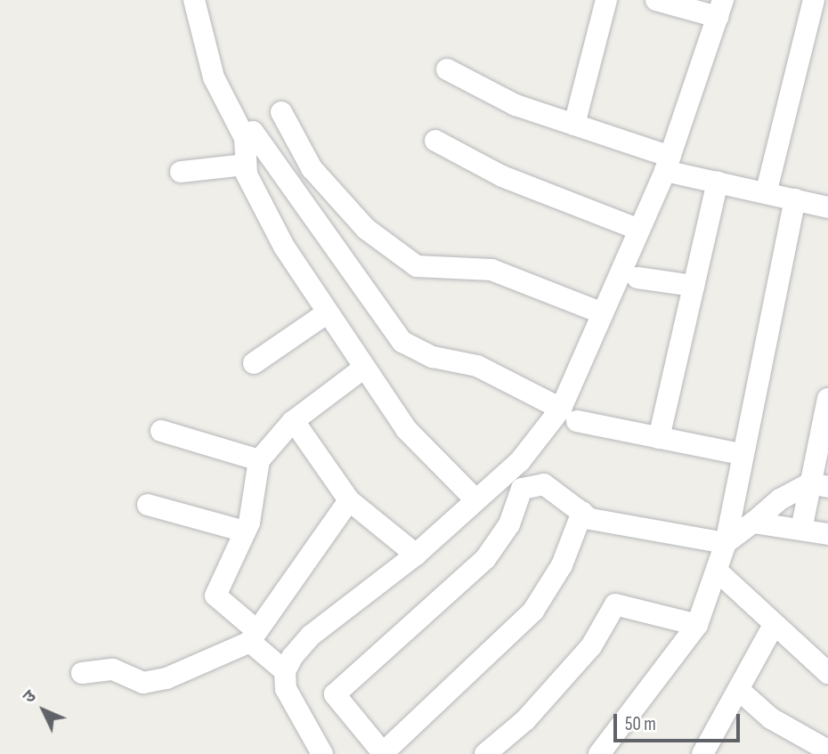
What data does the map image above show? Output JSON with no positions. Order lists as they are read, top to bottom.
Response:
{
  "scale_bar": "50 m",
  "north": "top left"
}
